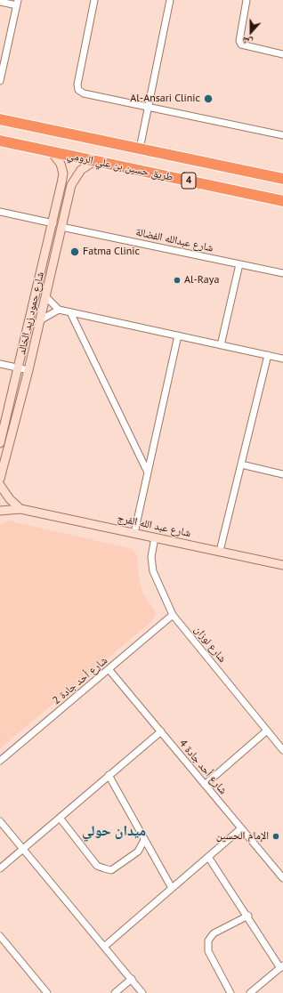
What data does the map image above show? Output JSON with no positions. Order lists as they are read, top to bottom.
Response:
{
  "streets": {
    "highway": ["طريق حسين بن علي الرومي", "4"],
    "main road": ["شارع حمود زيد الخالد", "شارع عبد الله الفرج"],
    "street": [
      "شارع عبدالله الفضالة",
      "شارع لوزان",
      "شارع أحد جادة 2",
      "شارع أحد جادة 4"
    ]
  },
  "crossings": [
    ["طريق حسين بن علي الرومي", "شارع حمود زيد الخالد"],
    ["شارع عبدالله الفضالة", "شارع حمود زيد الخالد"],
    ["شارع عبد الله الفرج", "شارع لوزان"],
    ["شارع لوزان", "شارع أحد جادة 2"],
    ["شارع أحد جادة 2", "شارع أحد جادة 4"]
  ],
  "districts": ["ميدان حولي"],
  "places": [
    "Al-Ansari Clinic",
    "Fatma Clinic",
    "Al-Raya",
    "الإمام الحسين"
  ],
  "north": "bottom"
}
